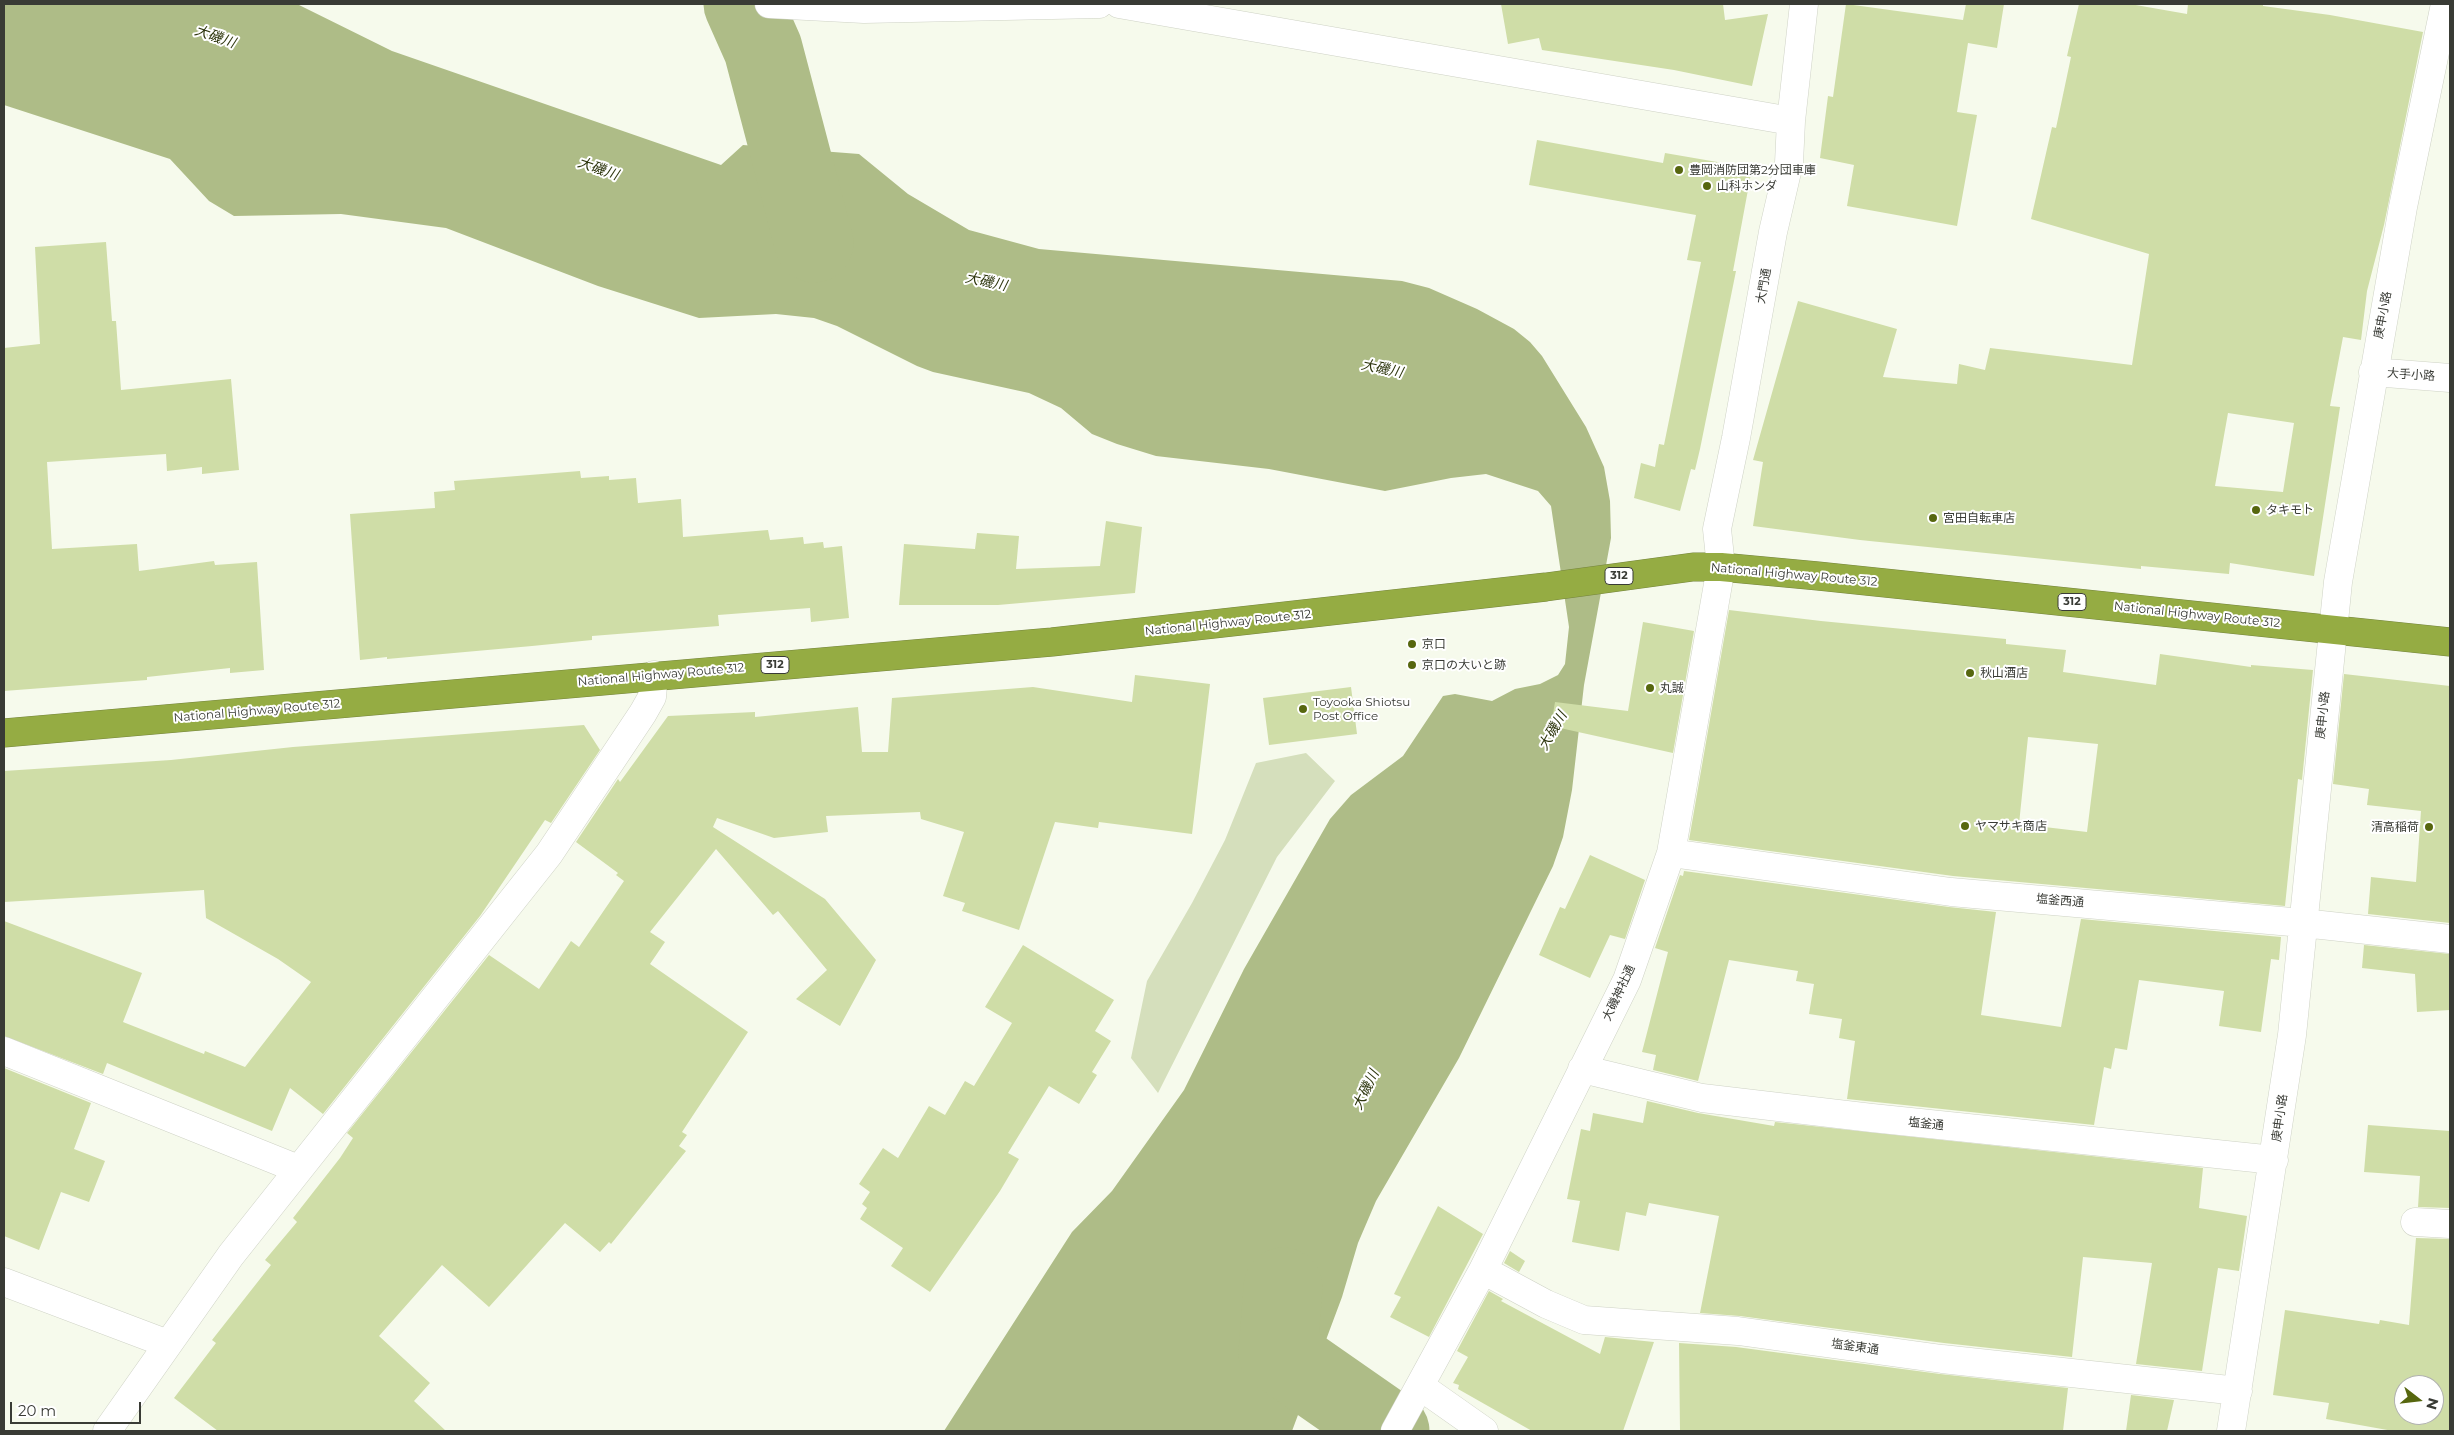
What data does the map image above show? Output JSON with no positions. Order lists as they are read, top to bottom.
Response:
{
  "streets": {
    "highway": ["National Highway Route 312", "312"],
    "street": [
      "大門通",
      "庚申小路",
      "大手小路",
      "塩釜西通",
      "大磯神社通",
      "塩釜通",
      "塩釜東通"
    ]
  },
  "crossings": [
    ["大門通", "National Highway Route 312"],
    ["大門通", "大磯神社通"],
    ["庚申小路", "大手小路"],
    ["庚申小路", "National Highway Route 312"],
    ["庚申小路", "塩釜西通"],
    ["庚申小路", "塩釜通"],
    ["庚申小路", "塩釜東通"],
    ["National Highway Route 312", "大磯神社通"],
    ["塩釜西通", "大磯神社通"],
    ["大磯神社通", "塩釜通"],
    ["大磯神社通", "塩釜東通"]
  ],
  "water": ["大磯川"],
  "places": [
    "豊岡消防団第2分団車庫",
    "山科ホンダ",
    "タキモト",
    "宮田自転車店",
    "京口",
    "京口の大いと跡",
    "秋山酒店",
    "丸誠",
    "Toyooka Shiotsu Post Office",
    "ヤマサキ商店",
    "清高稲荷"
  ],
  "scale_bar": "20 m",
  "north": "right"
}
